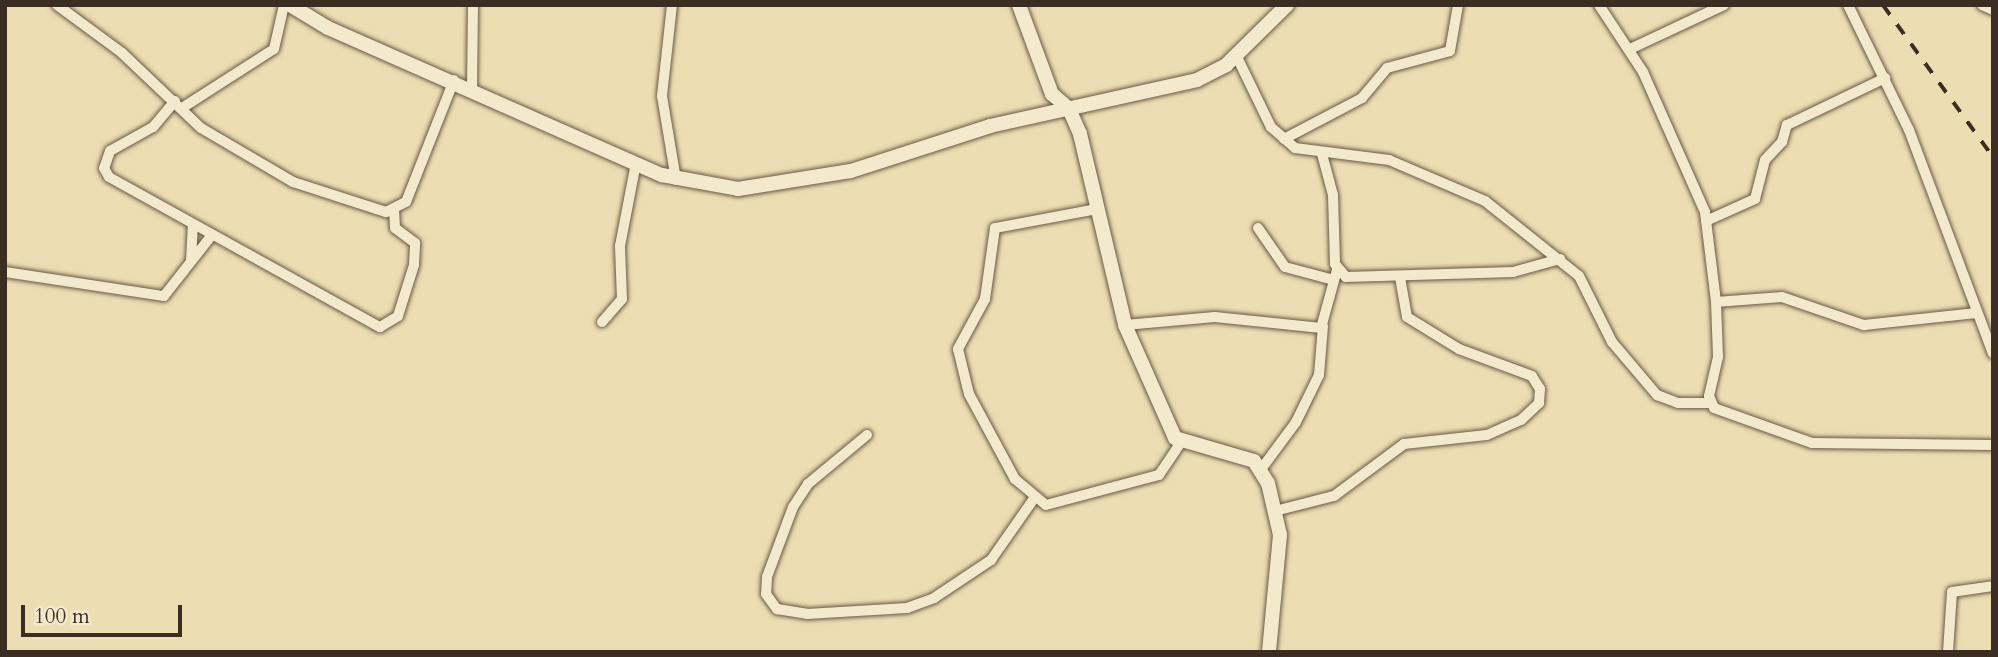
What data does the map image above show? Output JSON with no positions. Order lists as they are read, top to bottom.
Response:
{
  "scale_bar": "100 m"
}
